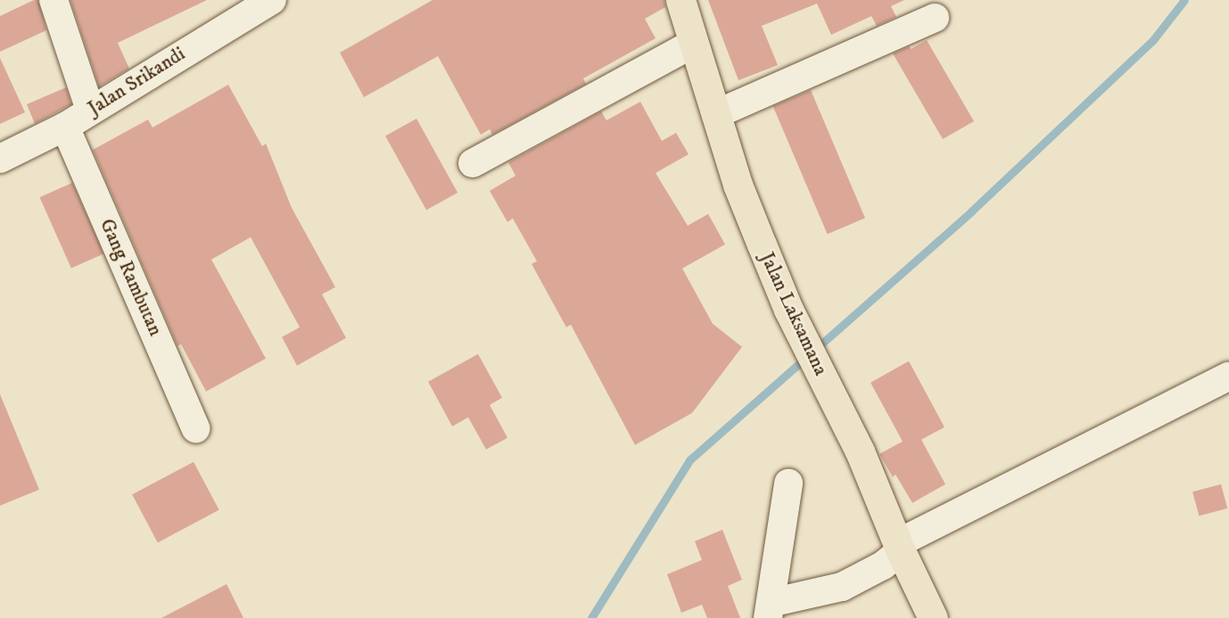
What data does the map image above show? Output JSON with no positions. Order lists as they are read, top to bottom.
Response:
{
  "streets": {
    "main road": ["Jalan Laksamana"],
    "street": ["Jalan Srikandi", "Gang Rambutan"]
  },
  "crossings": [
    ["Jalan Srikandi", "Gang Rambutan"]
  ]
}
